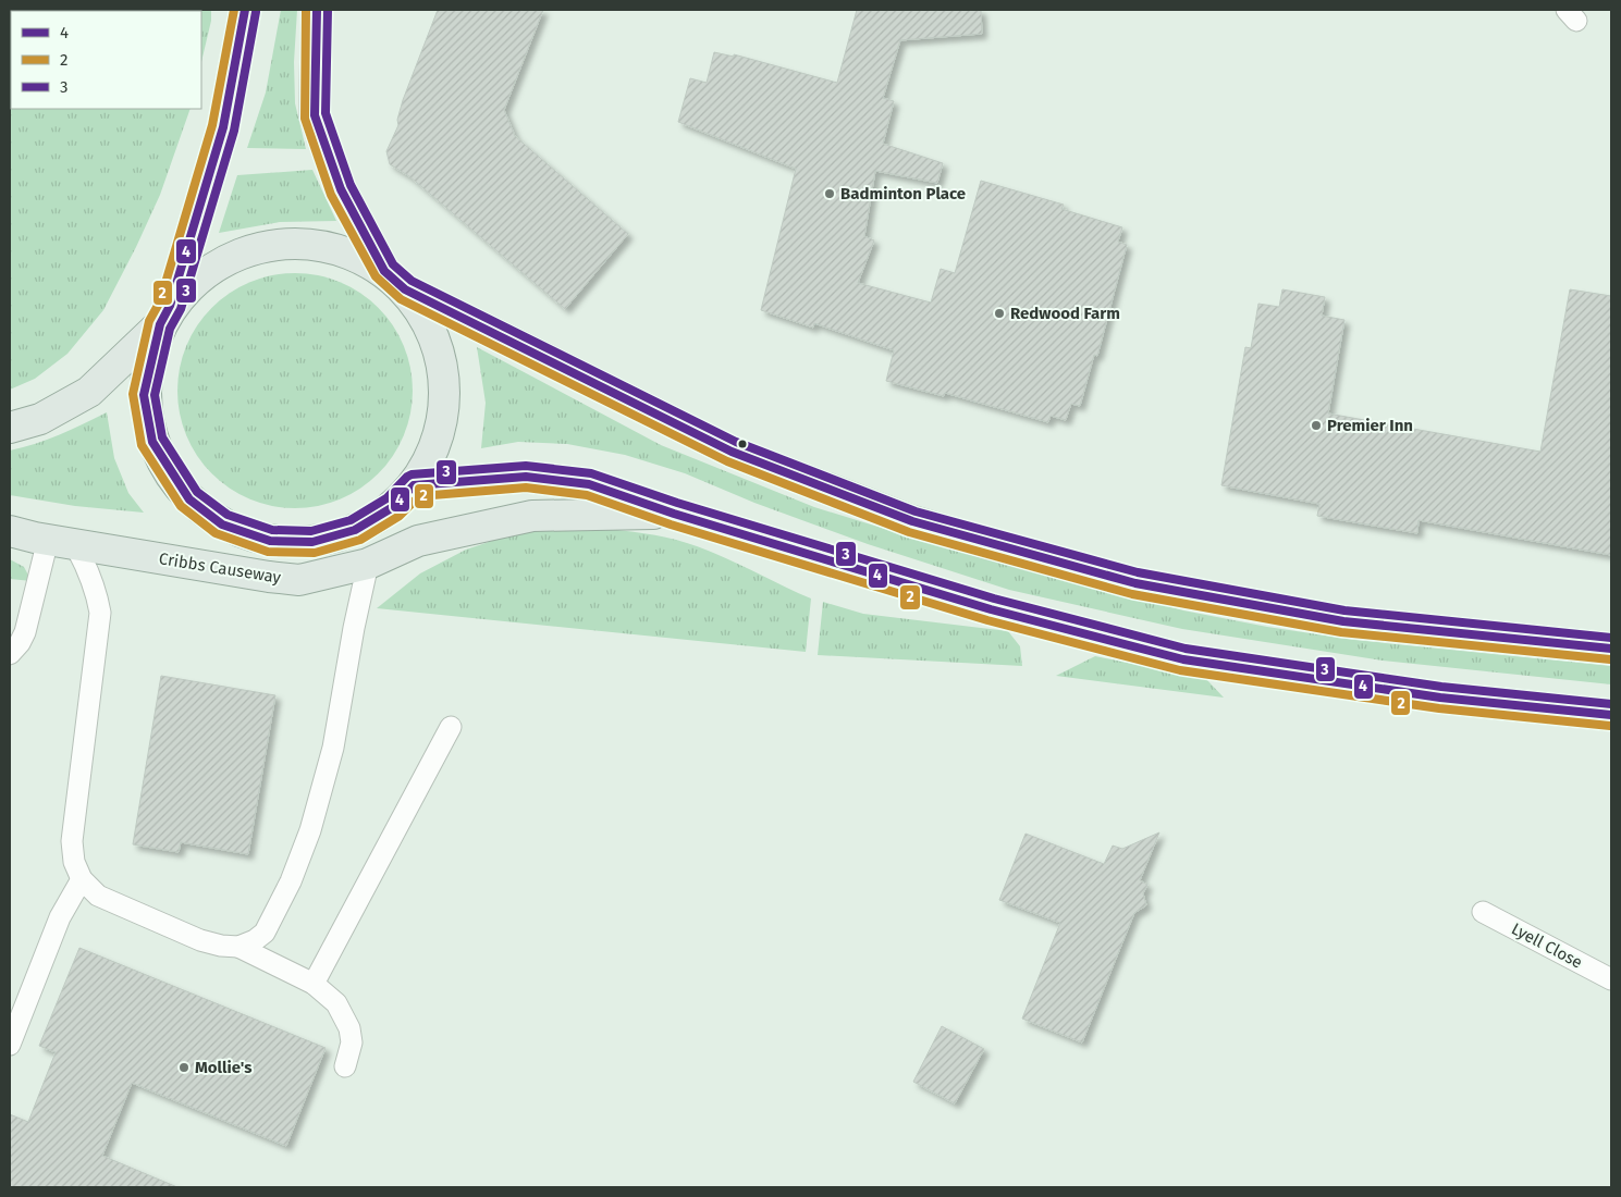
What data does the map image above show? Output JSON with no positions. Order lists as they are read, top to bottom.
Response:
{
  "streets": {
    "main road": ["Cribbs Causeway"],
    "lane": ["Lyell Close"]
  },
  "places": [
    "Badminton Place",
    "Redwood Farm",
    "Premier Inn",
    "Mollie's"
  ],
  "lines": ["transit line 4", "transit line 2", "transit line 3"],
  "legend": ["4", "2", "3"]
}
